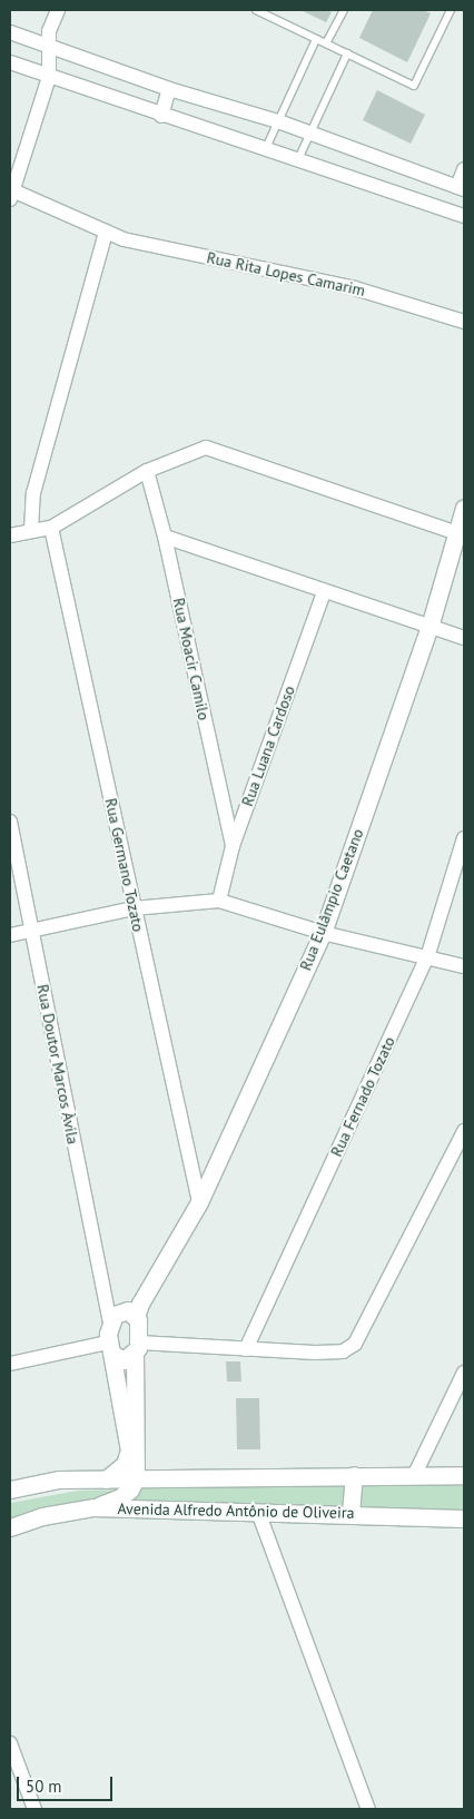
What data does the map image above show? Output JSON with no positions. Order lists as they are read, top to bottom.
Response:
{
  "streets": {
    "street": [
      "Rua Rita Lopes Camarim",
      "Rua Moacir Camilo",
      "Rua Luana Cardoso",
      "Rua Germano Tozato",
      "Rua Eulâmpio Caetano",
      "Rua Doutor Marcos Àvila",
      "Rua Fernado Tozato",
      "Avenida Alfredo Antônio de Oliveira"
    ]
  },
  "crossings": [
    ["Rua Moacir Camilo", "Rua Luana Cardoso"],
    ["Rua Germano Tozato", "Rua Eulâmpio Caetano"]
  ],
  "scale_bar": "50 m"
}
